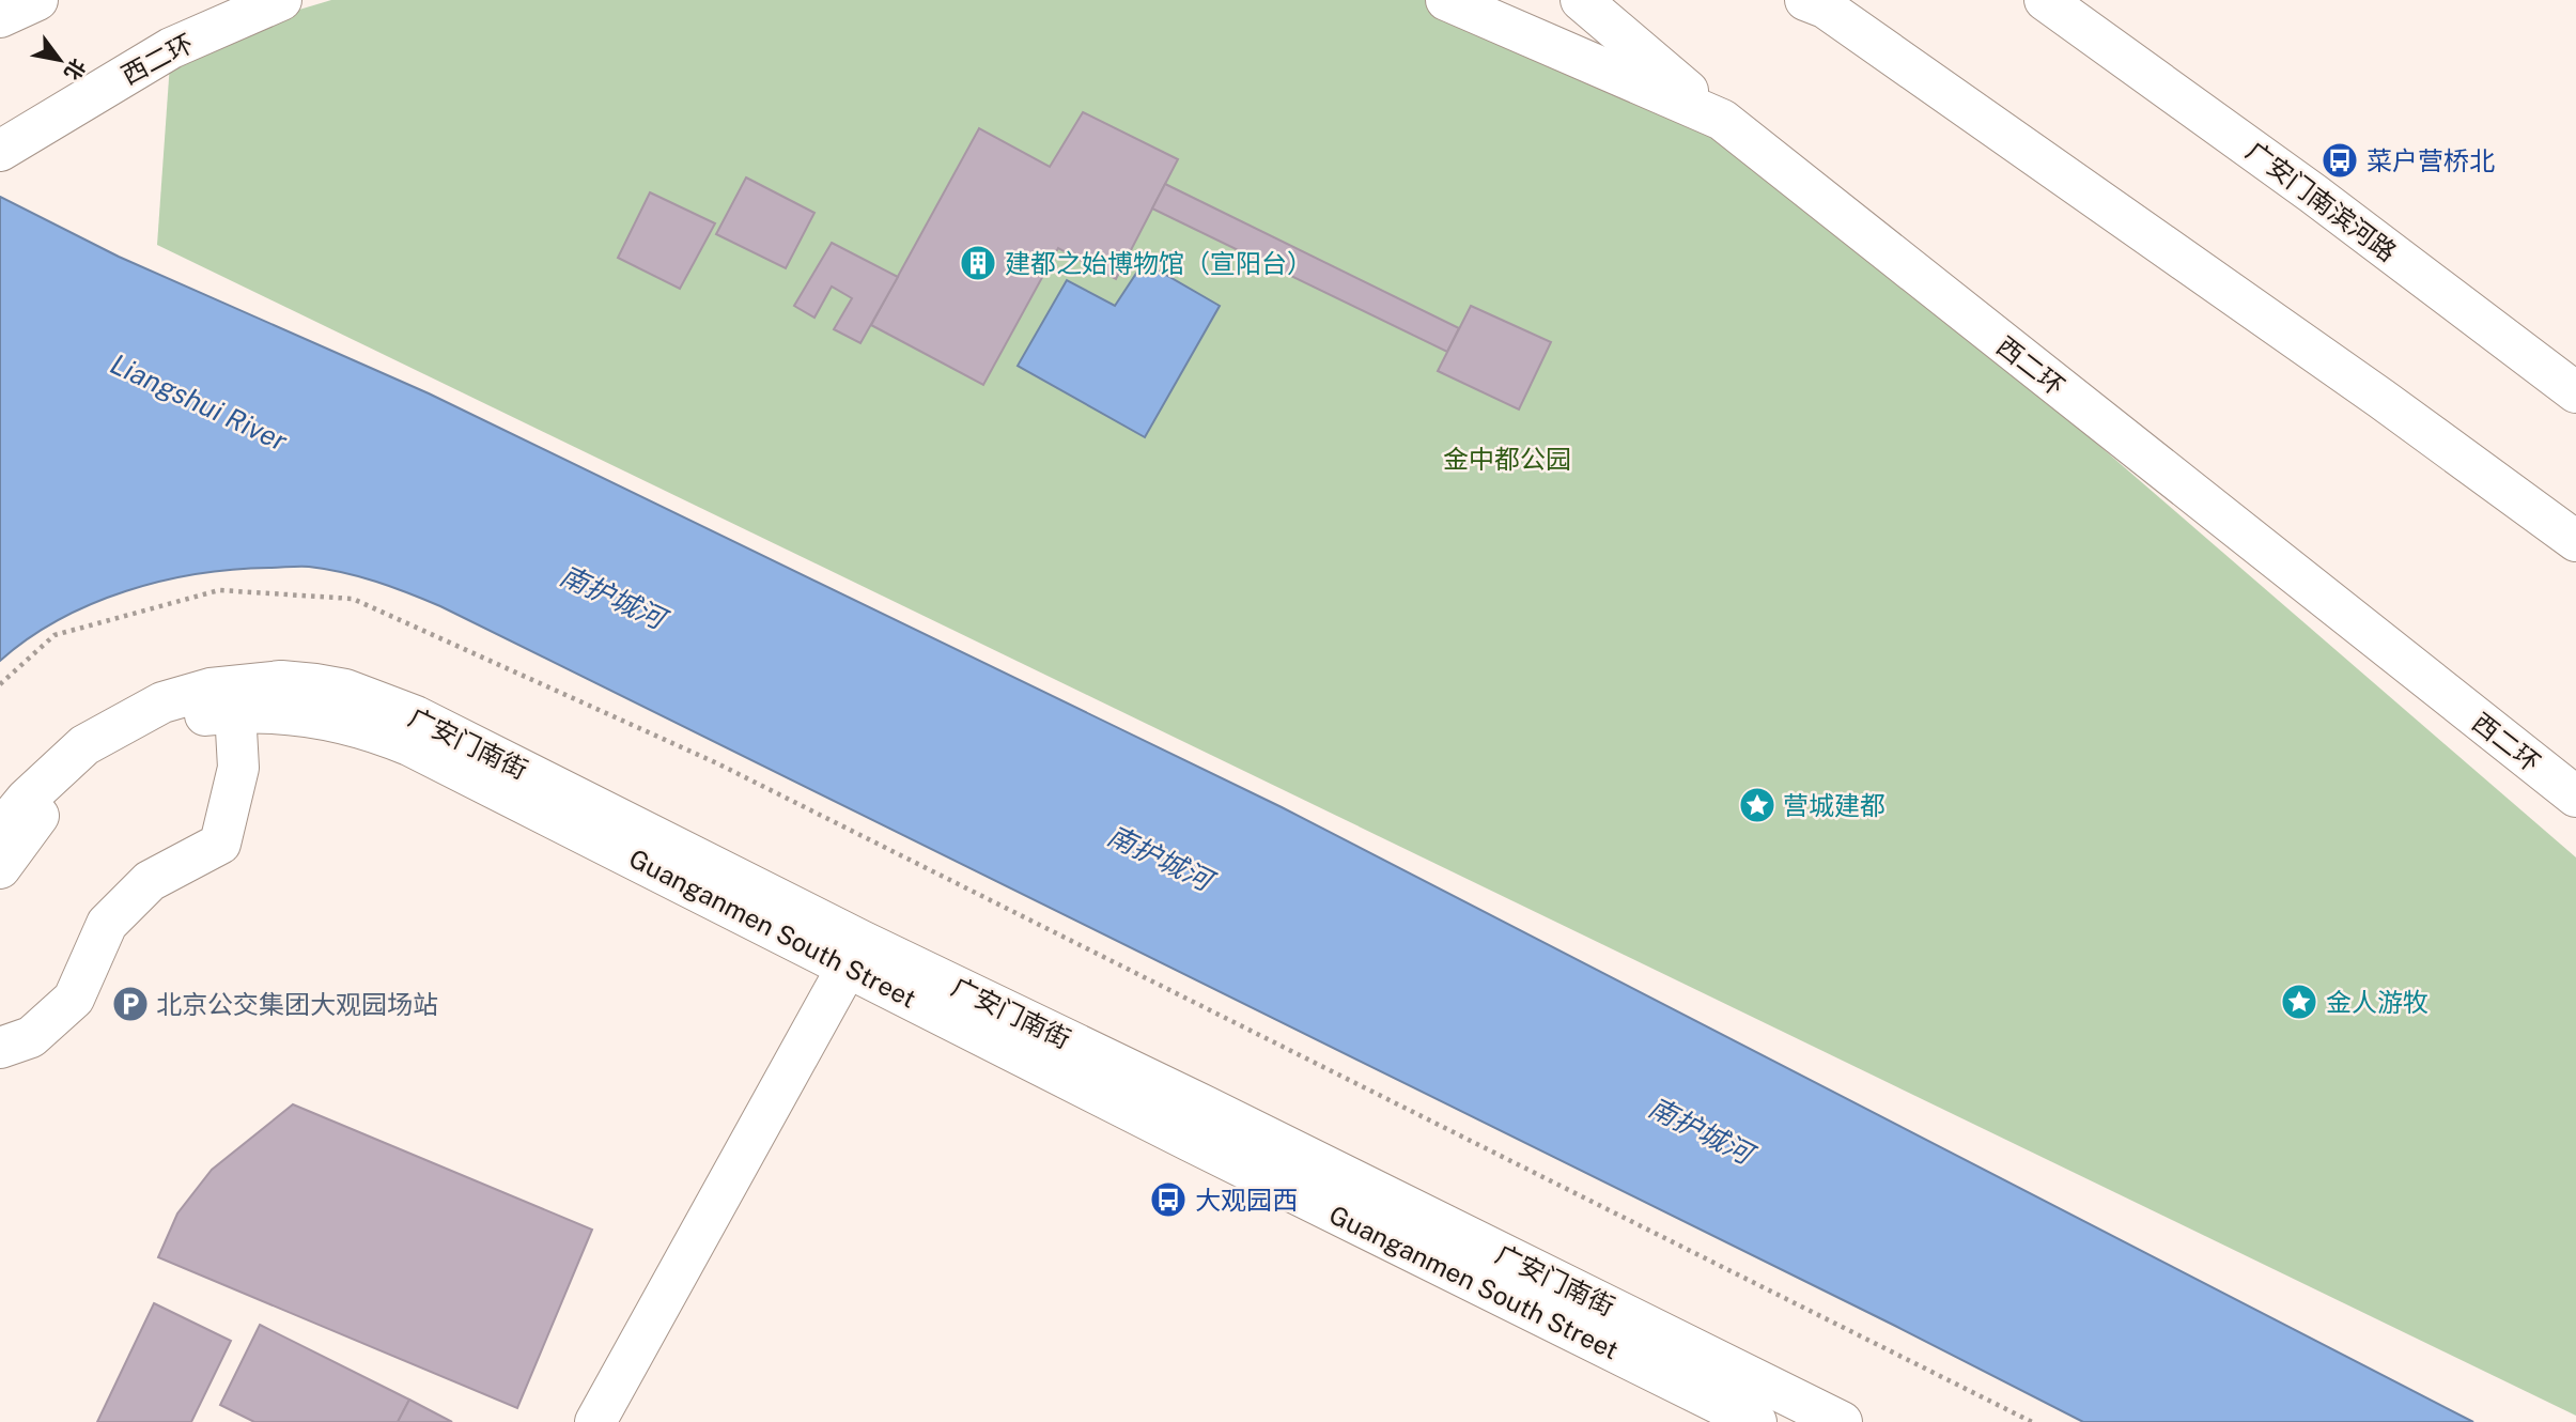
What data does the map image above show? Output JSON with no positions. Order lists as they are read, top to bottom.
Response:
{
  "streets": {
    "main road": [
      "西二环",
      "广安门南滨河路",
      "广安门南街",
      "Guanganmen South Street"
    ]
  },
  "crossings": [
    ["广安门南街", "Guanganmen South Street"]
  ],
  "water": ["Liangshui River", "南护城河"],
  "parks": ["金中都公园"],
  "places": {
    "bus stop": ["菜户营桥北", "大观园西"],
    "building": ["建都之始博物馆（宣阳台）"],
    "place": ["营城建都", "金人游牧"],
    "parking": ["北京公交集团大观园场站"]
  },
  "north": "bottom right"
}
